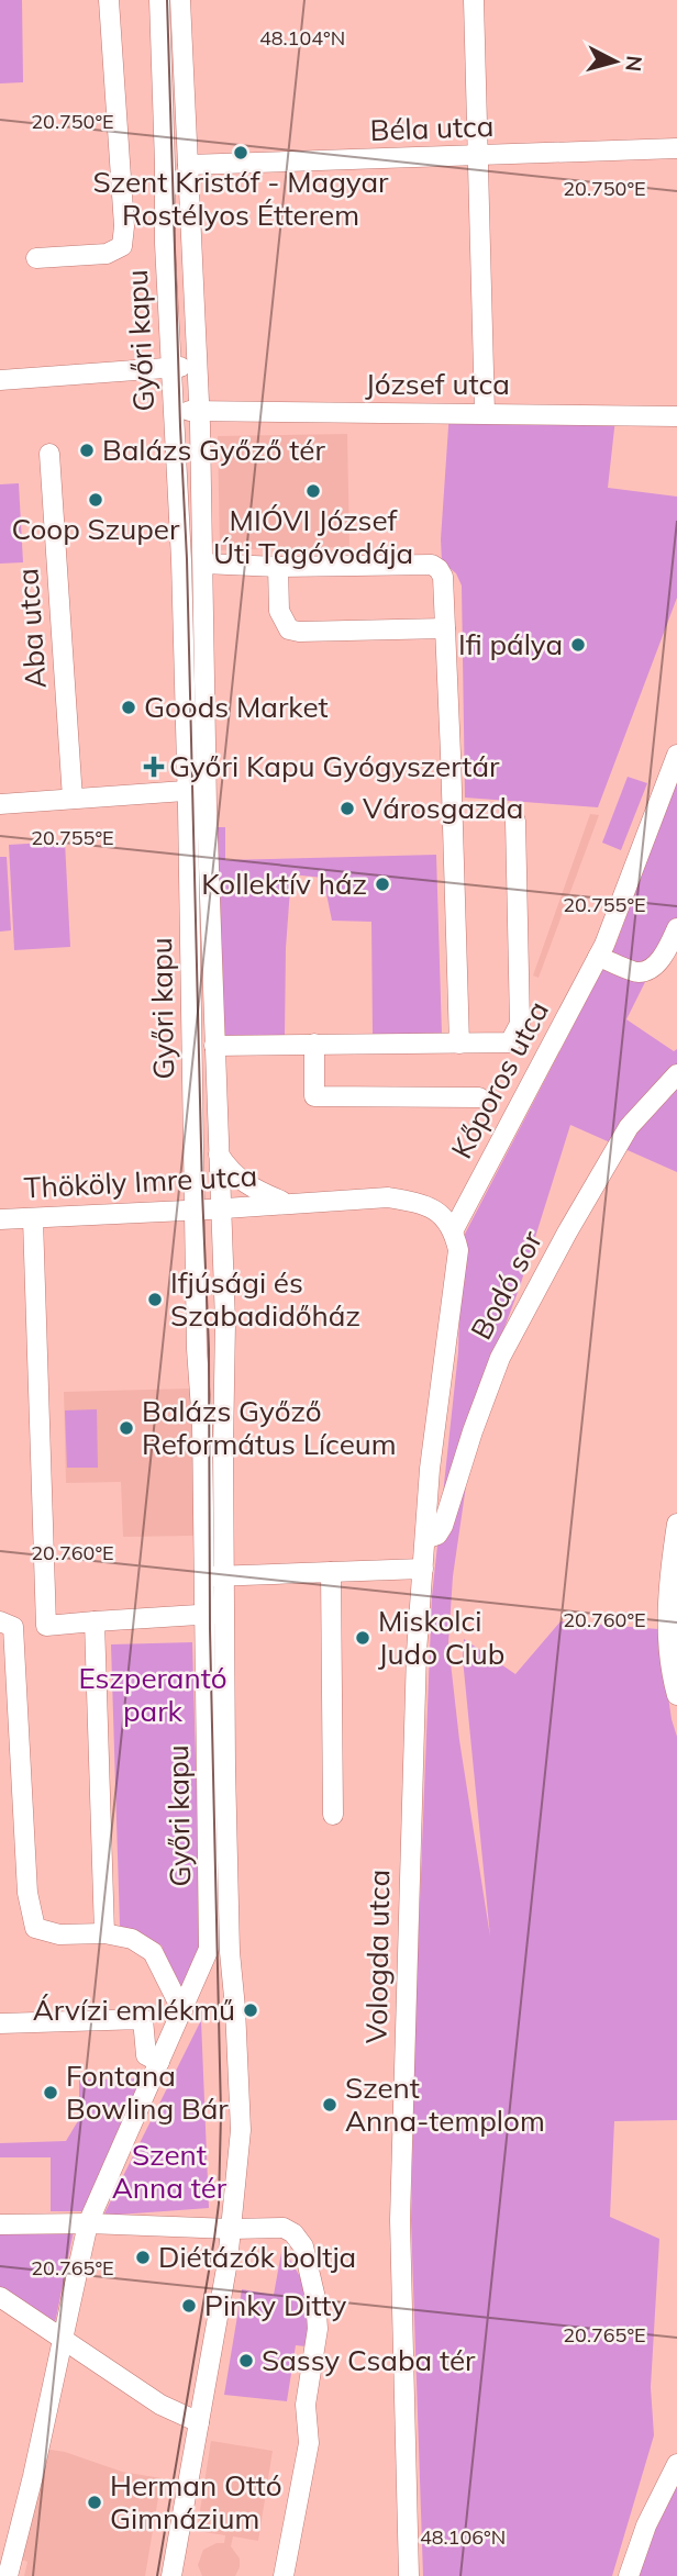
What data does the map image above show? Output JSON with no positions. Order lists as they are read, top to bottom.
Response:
{
  "streets": {
    "street": [
      "Béla utca",
      "Győri kapu",
      "József utca",
      "Aba utca",
      "Kőporos utca",
      "Thököly Imre utca",
      "Bodó sor",
      "Vologda utca"
    ]
  },
  "crossings": [
    ["Béla utca", "Győri kapu"],
    ["Győri kapu", "József utca"],
    ["Győri kapu", "Kőporos utca"],
    ["Győri kapu", "Thököly Imre utca"],
    ["Kőporos utca", "Thököly Imre utca"],
    ["Kőporos utca", "Vologda utca"],
    ["Thököly Imre utca", "Vologda utca"],
    ["Bodó sor", "Vologda utca"]
  ],
  "parks": ["Eszperantó park", "Szent Anna tér"],
  "places": {
    "other": [
      "Szent Kristóf - Magyar Rostélyos Étterem",
      "Balázs Győző tér",
      "MIÓVI József Úti Tagóvodája",
      "Coop Szuper",
      "Ifi pálya",
      "Goods Market",
      "Városgazda",
      "Kollektív ház",
      "Ifjúsági és Szabadidőház",
      "Balázs Győző Református Líceum",
      "Miskolci Judo Club",
      "Árvízi emlékmű",
      "Fontana Bowling Bár",
      "Szent Anna-templom",
      "Diétázók boltja",
      "Pinky Ditty",
      "Sassy Csaba tér",
      "Herman Ottó Gimnázium"
    ],
    "health": ["Győri Kapu Gyógyszertár"]
  },
  "north": "right",
  "coordinates": [
    "48.104°N",
    "20.750°E",
    "20.755°E",
    "20.760°E",
    "20.765°E",
    "48.106°N"
  ]
}
